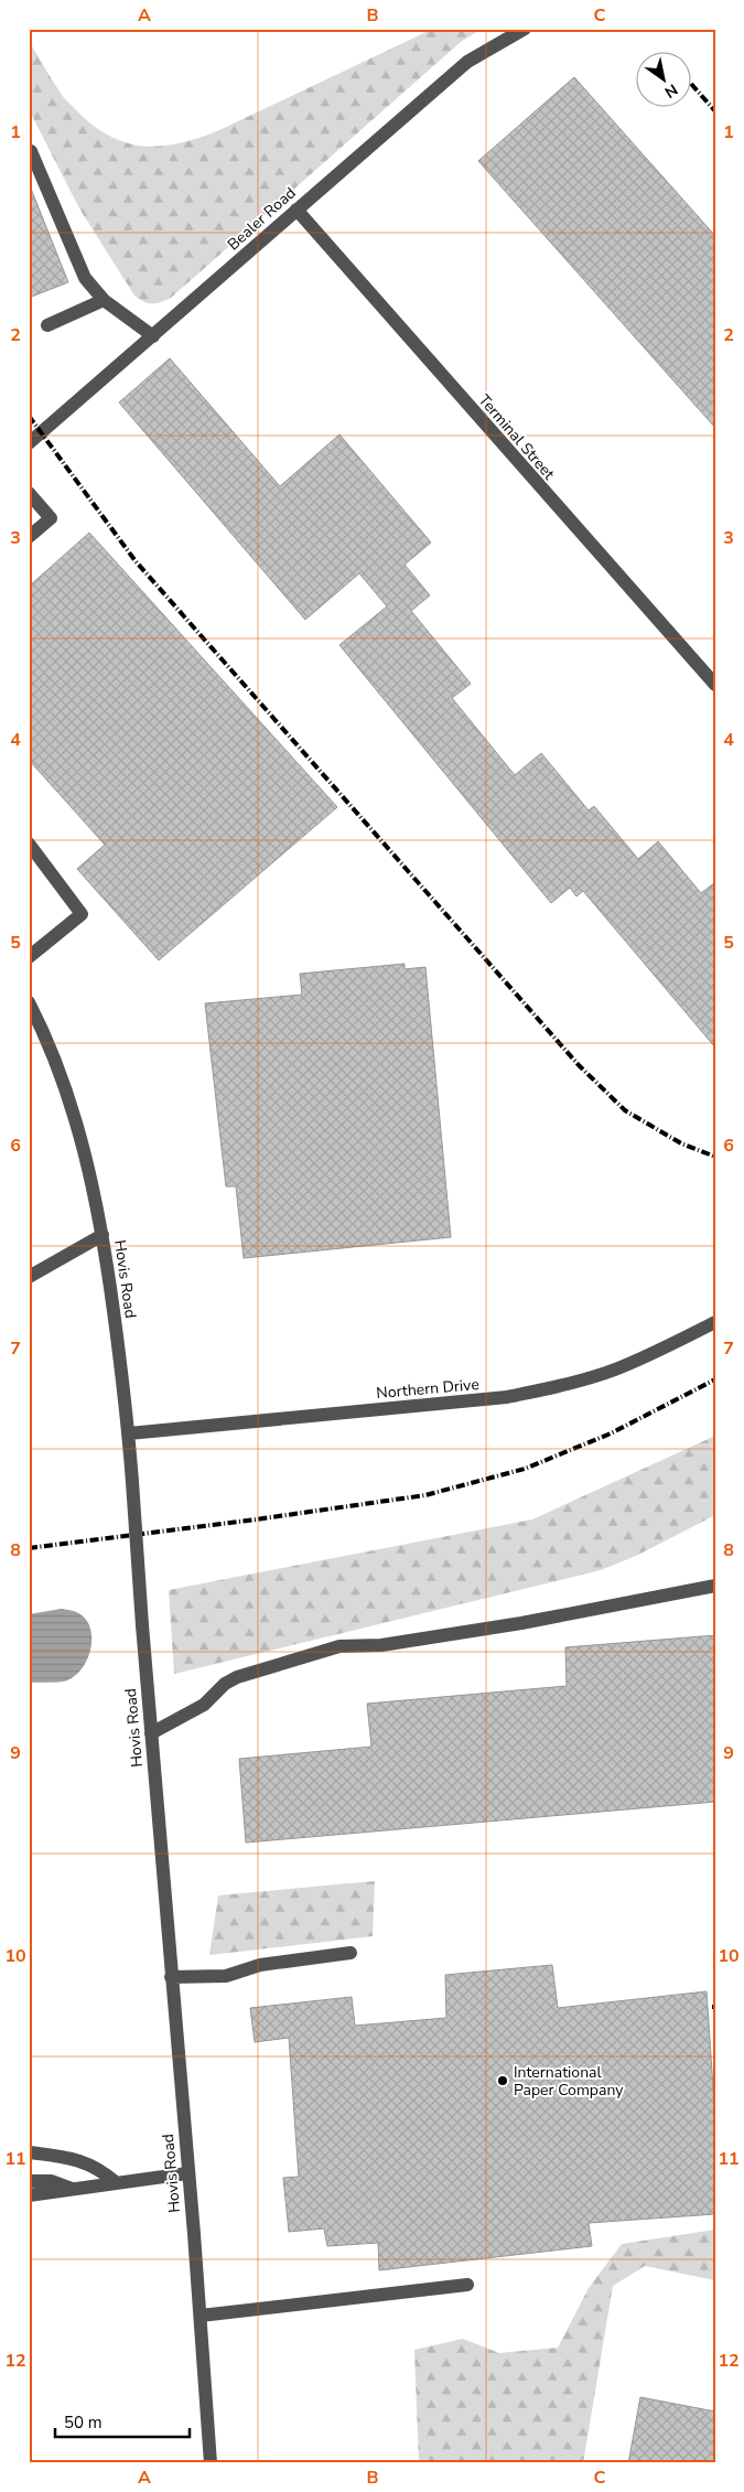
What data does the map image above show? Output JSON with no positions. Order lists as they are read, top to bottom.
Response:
{
  "streets": {
    "street": [
      "Bealer Road",
      "Terminal Street",
      "Hovis Road",
      "Northern Drive"
    ]
  },
  "crossings": [
    ["Bealer Road", "Terminal Street"],
    ["Hovis Road", "Northern Drive"]
  ],
  "places": ["International Paper Company"],
  "scale_bar": "50 m",
  "north": "bottom right",
  "grid": {
    "columns": ["A", "B", "C"],
    "rows": [
      "1",
      "2",
      "3",
      "4",
      "5",
      "6",
      "7",
      "8",
      "9",
      "10",
      "11",
      "12"
    ]
  }
}
